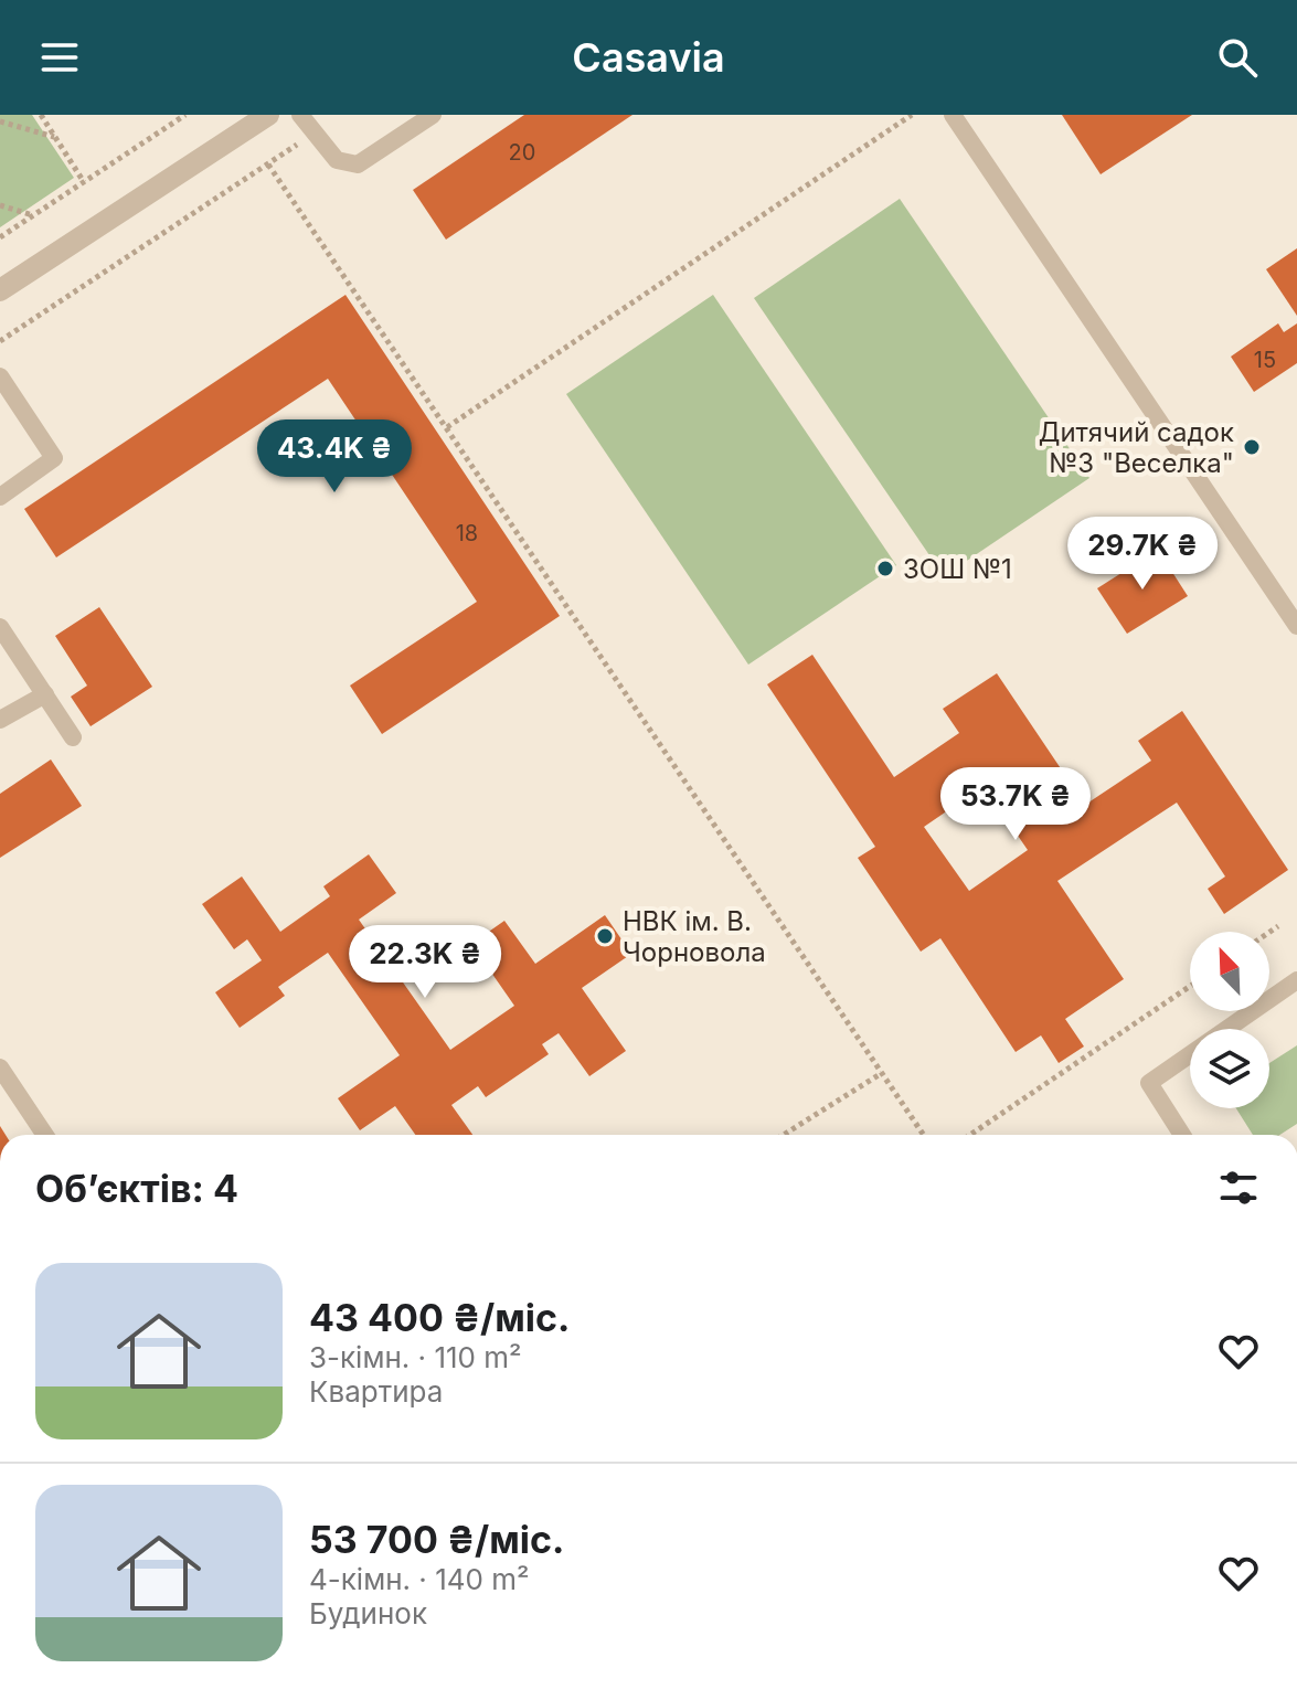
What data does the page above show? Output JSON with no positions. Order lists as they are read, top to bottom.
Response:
{
  "places": ["Дитячий садок №3 \"Веселка\"", "ЗОШ №1", "НВК ім. В. Чорновола"],
  "house_numbers": ["20", "15", "18"],
  "north": "top left",
  "page": {
    "header": "Casavia",
    "price": [
      "43.4K ₴",
      "29.7K ₴",
      "53.7K ₴",
      "22.3K ₴"
    ],
    "heading": "Об’єктів: 4",
    "list": [
      {
        "name": "43 400 ₴/міс.",
        "note": "3-кімн. · 110 m² · Квартира"
      },
      {
        "name": "53 700 ₴/міс.",
        "note": "4-кімн. · 140 m² · Будинок"
      }
    ]
  }
}
